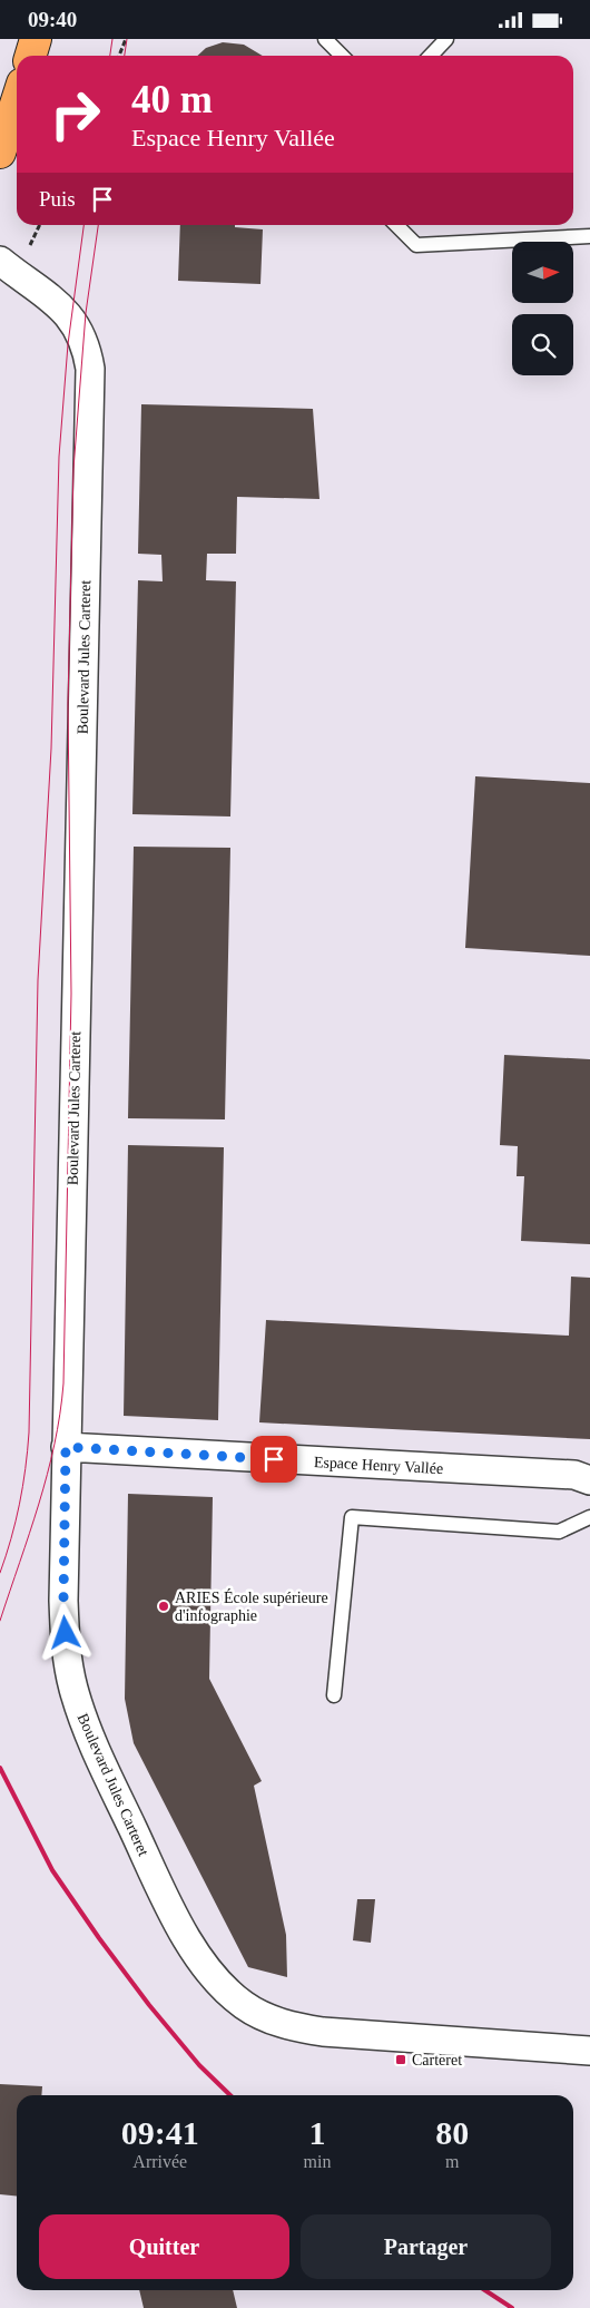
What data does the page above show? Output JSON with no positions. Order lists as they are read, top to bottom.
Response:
{
  "streets": {
    "street": ["Boulevard Jules Carteret", "Espace Henry Vallée"]
  },
  "crossings": [
    ["Boulevard Jules Carteret", "Espace Henry Vallée"]
  ],
  "places": {
    "other": ["ARIES École supérieure d'infographie"],
    "transit": ["Carteret"]
  },
  "north": "right",
  "page": {
    "status": "09:40",
    "turn": ["40 m", "Espace Henry Vallée"],
    "then": "Puis",
    "eta": [
      "09:41",
      "Arrivée",
      "1",
      "min",
      "80",
      "m"
    ],
    "buttons": ["Quitter", "Partager"]
  }
}
